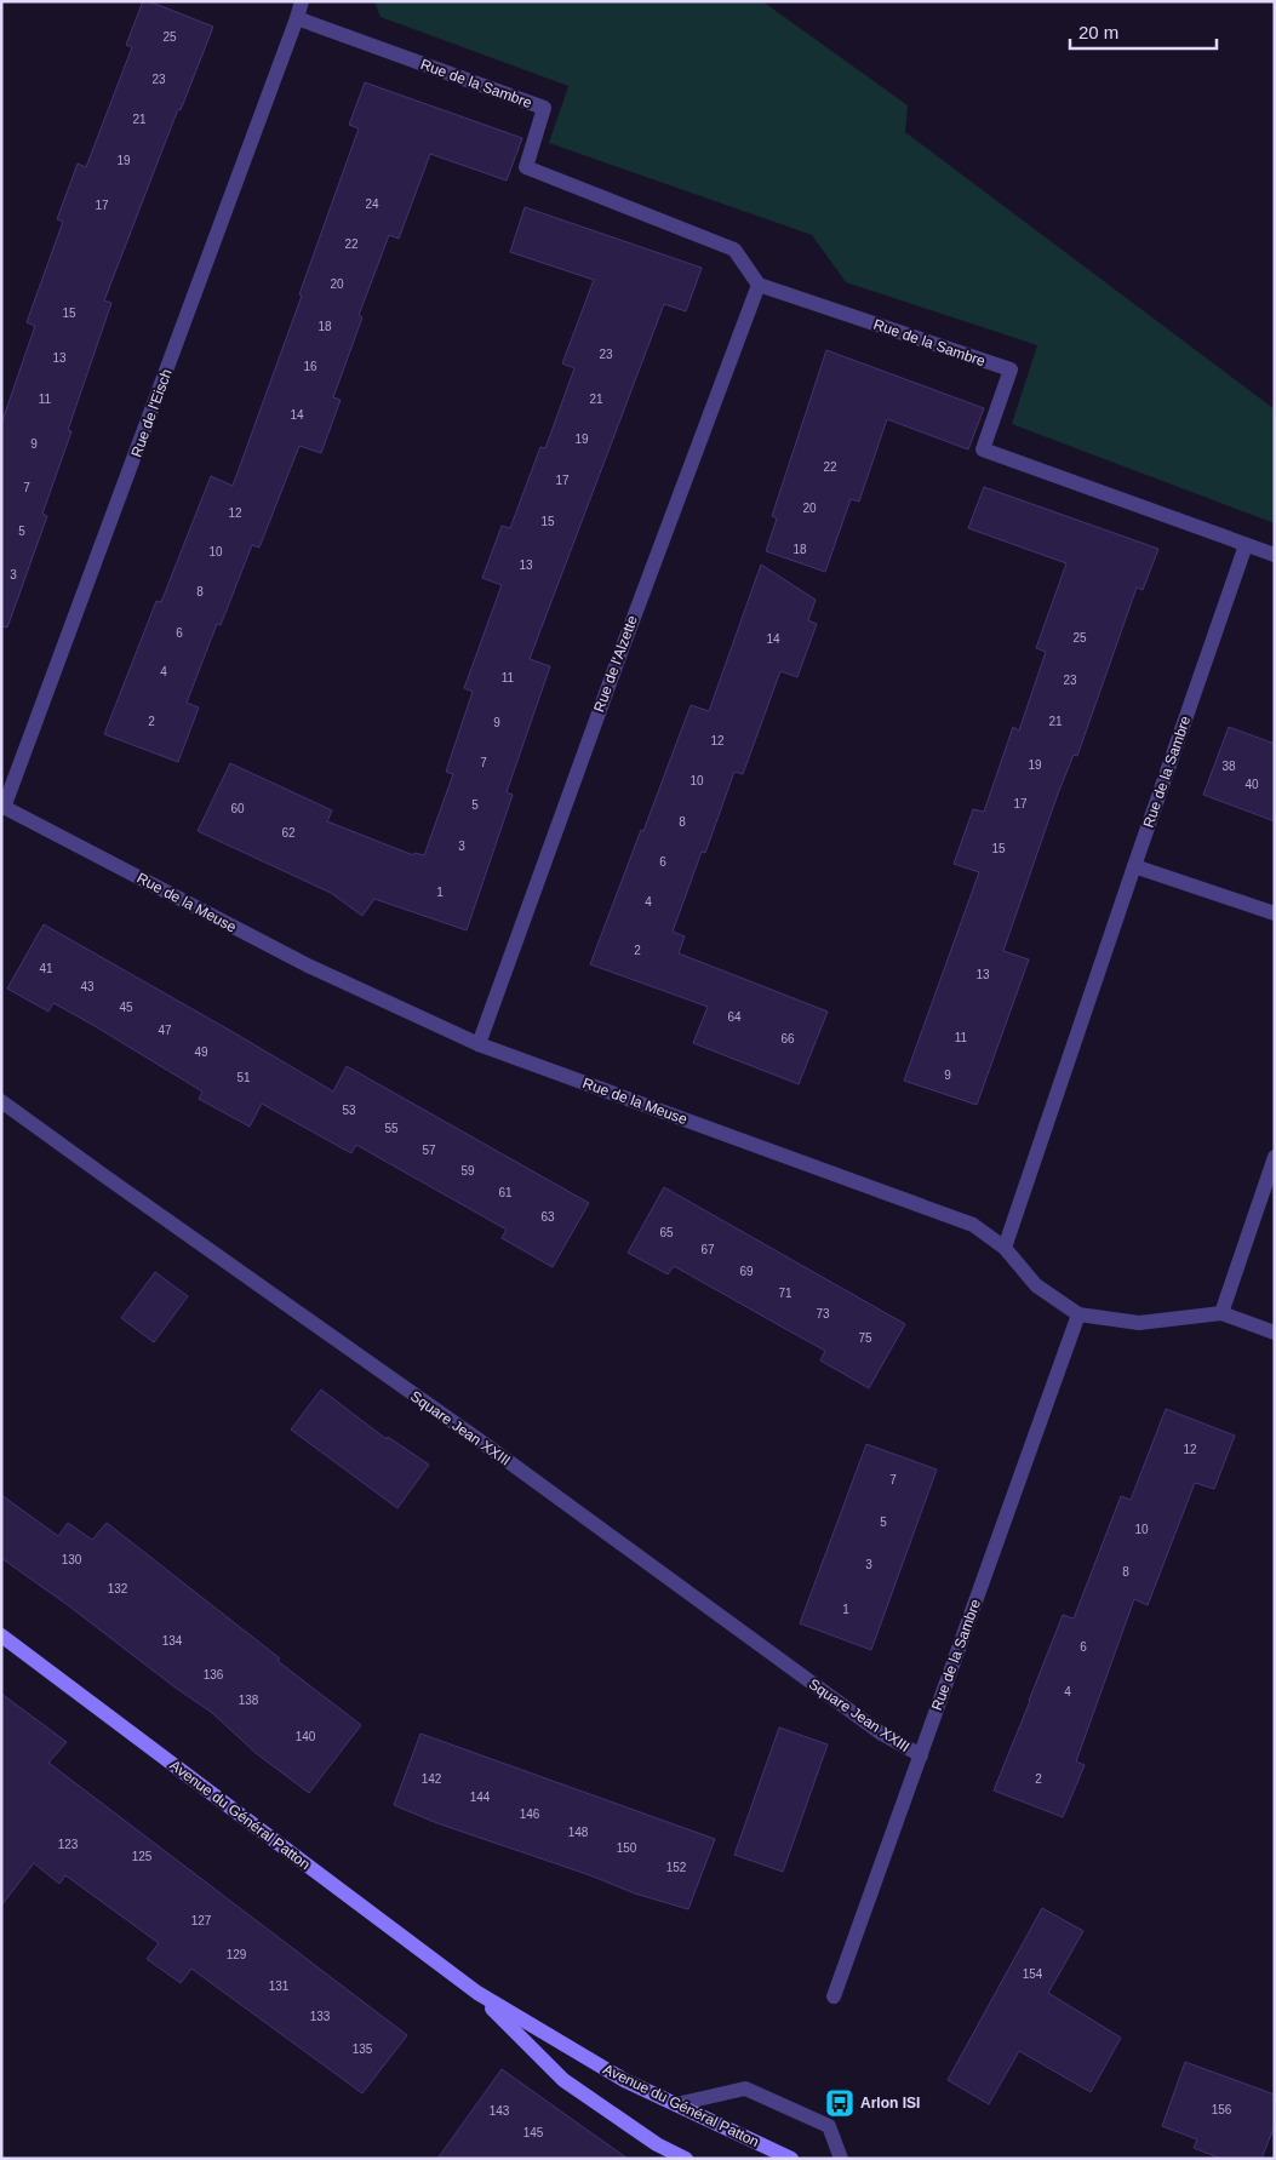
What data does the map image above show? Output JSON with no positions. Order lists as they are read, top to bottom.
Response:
{
  "streets": {
    "main road": ["Avenue du Général Patton"],
    "street": [
      "Rue de la Sambre",
      "Rue de l'Eisch",
      "Rue de l'Alzette",
      "Rue de la Meuse",
      "Square Jean XXIII"
    ]
  },
  "crossings": [
    ["Rue de la Sambre", "Rue de l'Eisch"],
    ["Rue de la Sambre", "Rue de l'Alzette"],
    ["Rue de la Sambre", "Rue de la Meuse"],
    ["Rue de la Sambre", "Square Jean XXIII"],
    ["Rue de l'Eisch", "Rue de la Meuse"],
    ["Rue de l'Alzette", "Rue de la Meuse"]
  ],
  "places": {
    "bus stop": ["Arlon ISI"]
  },
  "house_numbers": [
    "25",
    "23",
    "21",
    "19",
    "24",
    "17",
    "22",
    "20",
    "15",
    "18",
    "23",
    "13",
    "16",
    "11",
    "21",
    "14",
    "19",
    "9",
    "22",
    "17",
    "7",
    "20",
    "12",
    "15",
    "5",
    "18",
    "10",
    "13",
    "3",
    "8",
    "6",
    "25",
    "14",
    "4",
    "11",
    "23",
    "2",
    "21",
    "9",
    "12",
    "7",
    "19",
    "38",
    "10",
    "40",
    "17",
    "5",
    "60",
    "8",
    "62",
    "3",
    "15",
    "6",
    "1",
    "4",
    "2",
    "41",
    "13",
    "43",
    "45",
    "64",
    "47",
    "11",
    "66",
    "49",
    "9",
    "51",
    "53",
    "55",
    "57",
    "59",
    "61",
    "63",
    "65",
    "67",
    "69",
    "71",
    "73",
    "75",
    "12",
    "7",
    "5",
    "10",
    "130",
    "3",
    "8",
    "132",
    "1",
    "134",
    "6",
    "136",
    "4",
    "138",
    "140",
    "142",
    "2",
    "144",
    "146",
    "148",
    "123",
    "150",
    "125",
    "152",
    "127",
    "129",
    "154",
    "131",
    "133",
    "135",
    "156",
    "143",
    "145"
  ],
  "scale_bar": "20 m"
}
